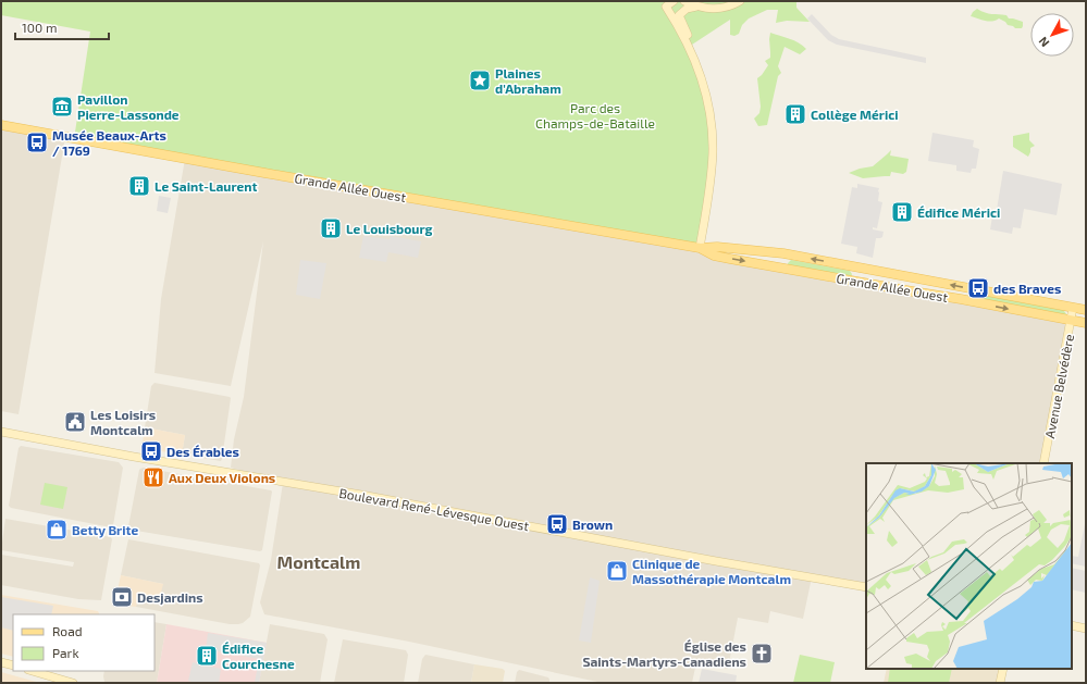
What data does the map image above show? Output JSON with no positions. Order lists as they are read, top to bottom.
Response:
{
  "streets": {
    "main road": ["Grande Allée Ouest", "Avenue Belvédère", "Boulevard René-Lévesque Ouest"]
  },
  "crossings": [
    ["Grande Allée Ouest", "Avenue Belvédère"]
  ],
  "districts": ["Montcalm"],
  "parks": ["Parc des Champs-de-Bataille"],
  "places": {
    "place": ["Plaines d'Abraham"],
    "museum": ["Pavillon Pierre-Lassonde"],
    "building": [
      "Collège Mérici",
      "Le Saint-Laurent",
      "Édifice Mérici",
      "Le Louisbourg",
      "Édifice Courchesne"
    ],
    "bus stop": [
      "Musée Beaux-Arts / 1769",
      "des Braves",
      "Des Érables",
      "Brown"
    ],
    "public building": ["Les Loisirs Montcalm"],
    "restaurant": ["Aux Deux Violons"],
    "shop": ["Betty Brite", "Clinique de Massothérapie Montcalm"],
    "bank": ["Desjardins"],
    "church": ["Église des Saints-Martyrs-Canadiens"]
  },
  "legend": ["Road", "Park"],
  "scale_bar": "100 m",
  "north": "bottom left"
}
